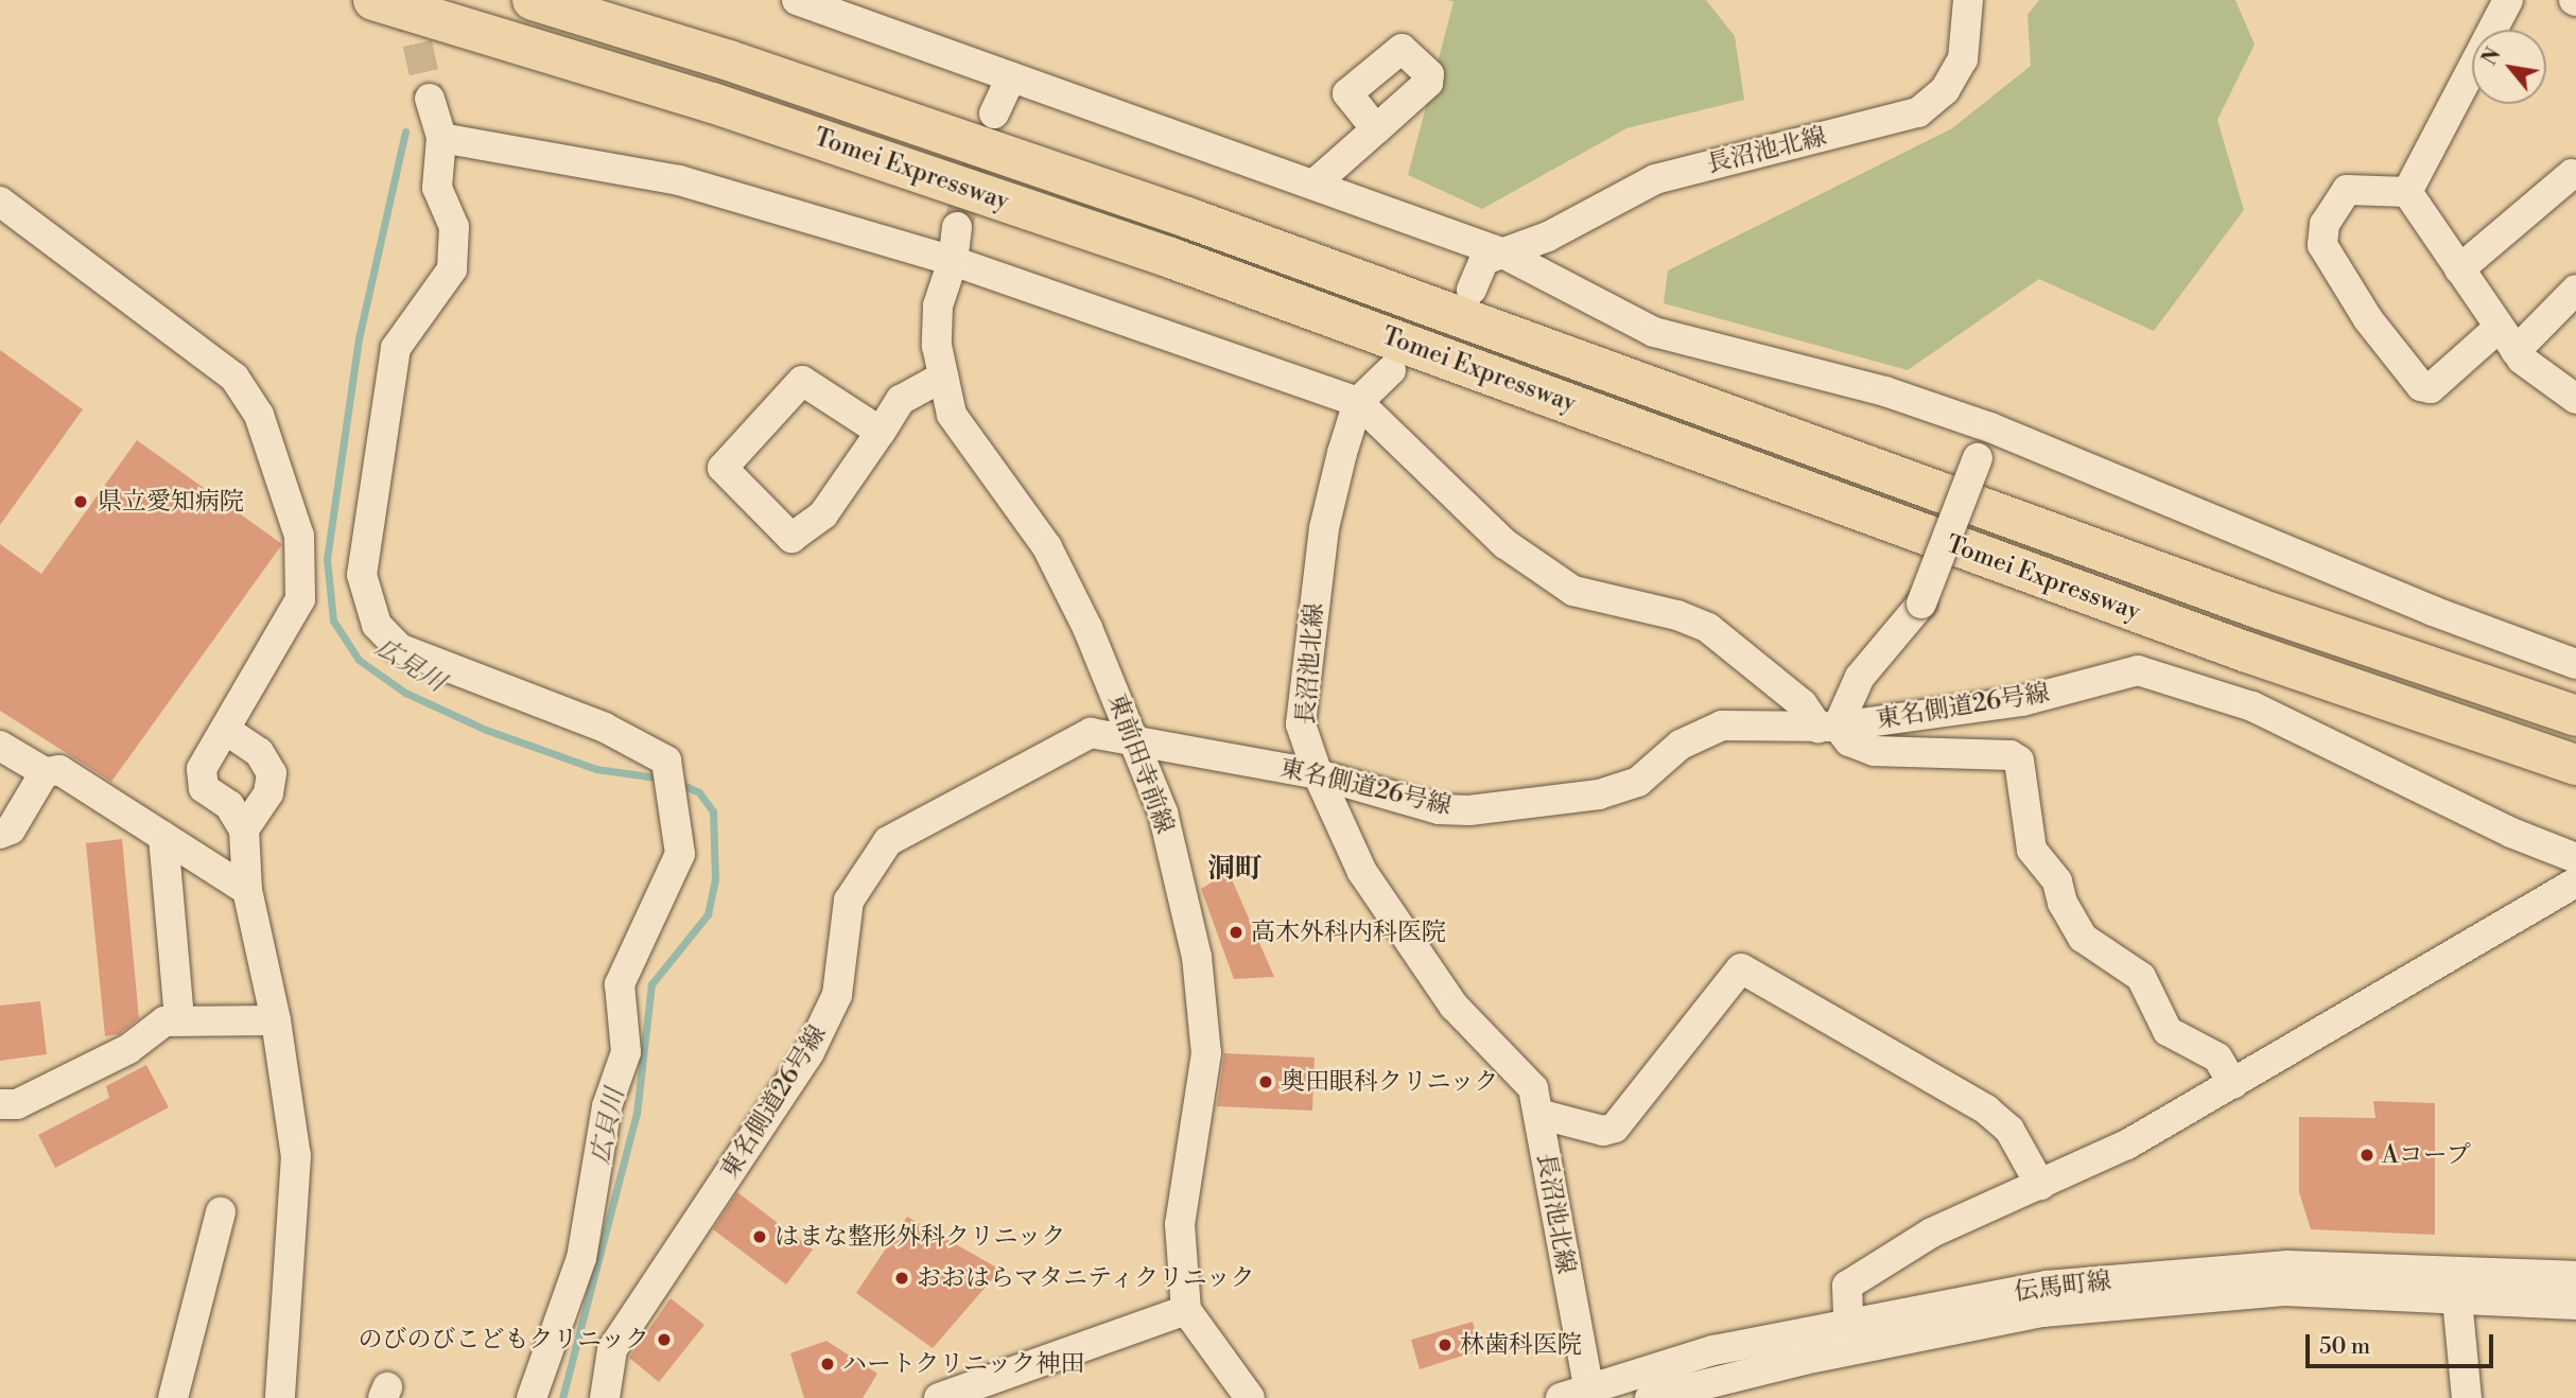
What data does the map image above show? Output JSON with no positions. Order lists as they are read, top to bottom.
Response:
{
  "streets": {
    "highway": ["Tomei Expressway"],
    "street": [
      "長沼池北線",
      "東名側道26号線",
      "東前田寺前線",
      "伝馬町線"
    ]
  },
  "crossings": [
    ["長沼池北線", "東名側道26号線"],
    ["長沼池北線", "伝馬町線"],
    ["東名側道26号線", "東前田寺前線"]
  ],
  "districts": ["洞町"],
  "water": ["広見川", "広貝川"],
  "places": [
    "県立愛知病院",
    "高木外科内科医院",
    "奥田眼科クリニック",
    "Aコープ",
    "はまな整形外科クリニック",
    "おおはらマタニティクリニック",
    "のびのびこどもクリニック",
    "林歯科医院",
    "ハートクリニック神田"
  ],
  "scale_bar": "50 m",
  "north": "top left"
}
